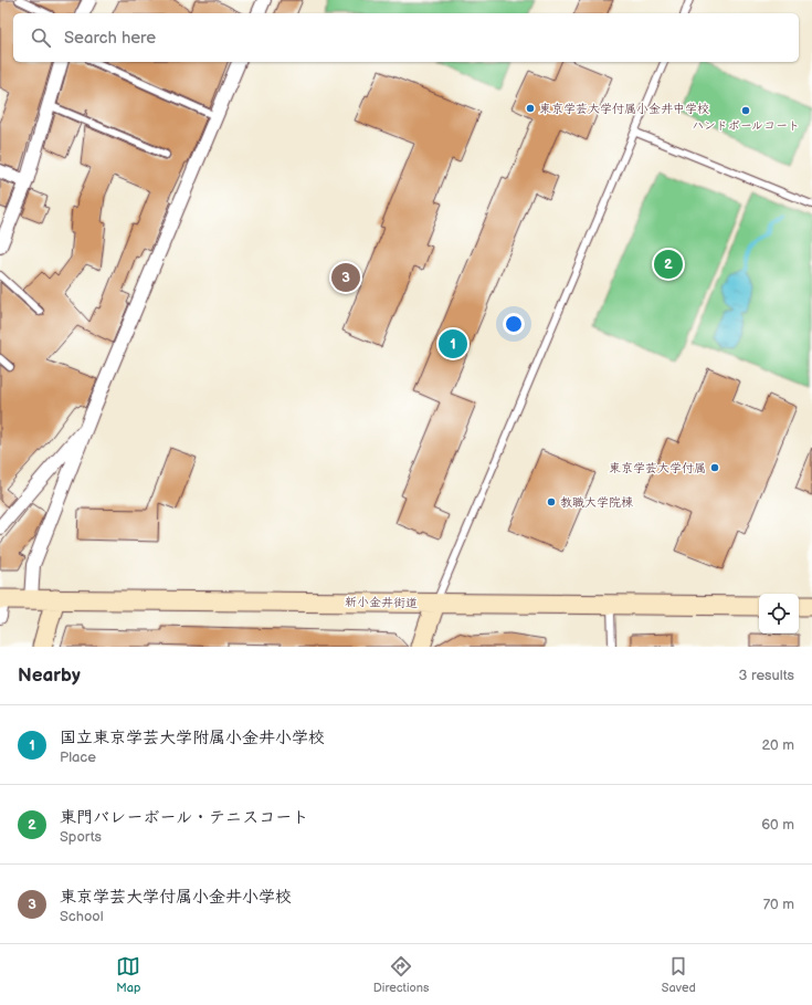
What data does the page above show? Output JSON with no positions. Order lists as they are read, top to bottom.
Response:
{
  "streets": {
    "main road": ["新小金井街道"]
  },
  "places": [
    "東京学芸大学付属小金井中学校",
    "ハンドボールコート",
    "東京学芸大学付属",
    "教職大学院棟"
  ],
  "page": {
    "search": "Search here",
    "pins": ["2", "3", "1"],
    "heading": ["Nearby", "3 results"],
    "list": [
      {
        "mark": "1",
        "name": "国立東京学芸大学附属小金井小学校",
        "note": "Place",
        "value": "20 m"
      },
      {
        "mark": "2",
        "name": "東門バレーボール・テニスコート",
        "note": "Sports",
        "value": "60 m"
      },
      {
        "mark": "3",
        "name": "東京学芸大学付属小金井小学校",
        "note": "School",
        "value": "70 m"
      }
    ],
    "nav": ["Map", "Directions", "Saved"]
  }
}
